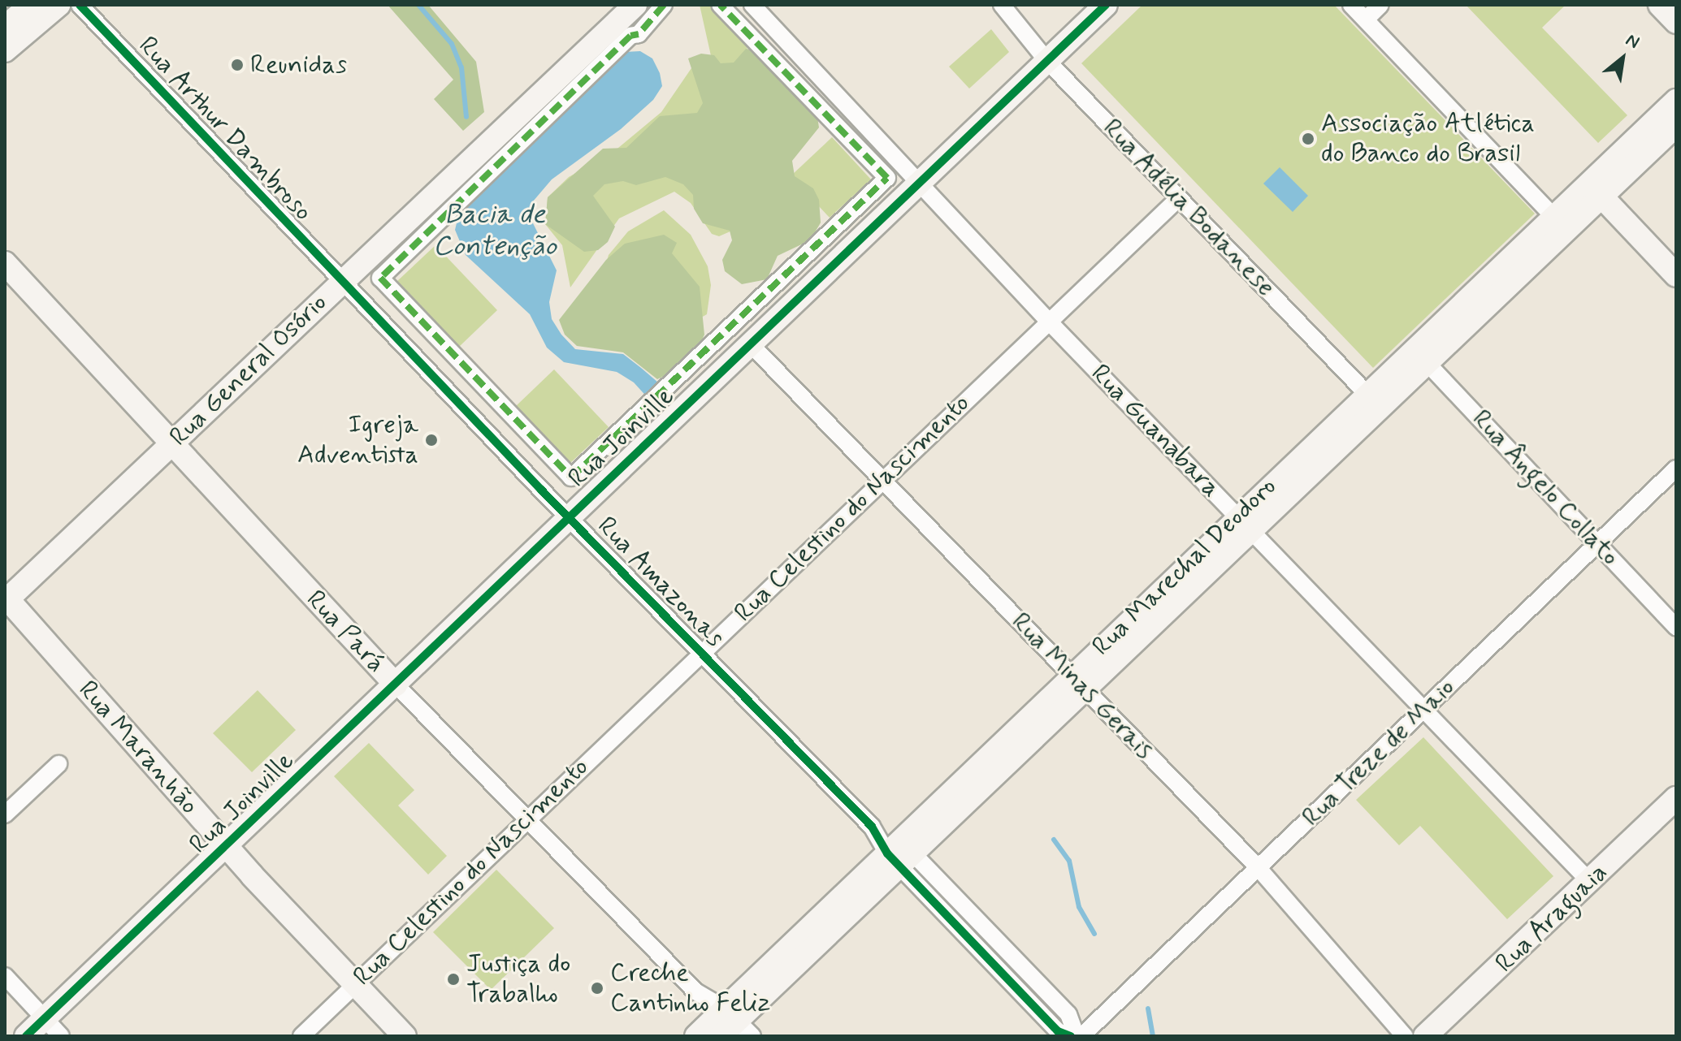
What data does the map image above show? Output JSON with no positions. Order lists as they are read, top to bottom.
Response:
{
  "streets": {
    "street": [
      "Rua Arthur Dambroso",
      "Rua Adélia Bodanese",
      "Rua General Osório",
      "Rua Guanabara",
      "Rua Joinville",
      "Rua Ângelo Collato",
      "Rua Celestino do Nascimento",
      "Rua Marechal Deodoro",
      "Rua Amazonas",
      "Rua Pará",
      "Rua Minas Gerais",
      "Rua Maranhão",
      "Rua Treze de Maio",
      "Rua Araguaia"
    ]
  },
  "crossings": [
    ["Rua Arthur Dambroso", "Rua General Osório"],
    ["Rua Arthur Dambroso", "Rua Amazonas"],
    ["Rua Adélia Bodanese", "Rua Joinville"],
    ["Rua Adélia Bodanese", "Rua Celestino do Nascimento"],
    ["Rua Adélia Bodanese", "Rua Marechal Deodoro"],
    ["Rua General Osório", "Rua Amazonas"],
    ["Rua General Osório", "Rua Pará"],
    ["Rua General Osório", "Rua Maranhão"],
    ["Rua Guanabara", "Rua Joinville"],
    ["Rua Guanabara", "Rua Celestino do Nascimento"],
    ["Rua Guanabara", "Rua Marechal Deodoro"],
    ["Rua Guanabara", "Rua Treze de Maio"],
    ["Rua Guanabara", "Rua Araguaia"],
    ["Rua Joinville", "Rua Amazonas"],
    ["Rua Joinville", "Rua Pará"],
    ["Rua Joinville", "Rua Minas Gerais"],
    ["Rua Joinville", "Rua Maranhão"],
    ["Rua Ângelo Collato", "Rua Marechal Deodoro"],
    ["Rua Ângelo Collato", "Rua Treze de Maio"],
    ["Rua Celestino do Nascimento", "Rua Amazonas"],
    ["Rua Celestino do Nascimento", "Rua Pará"],
    ["Rua Celestino do Nascimento", "Rua Minas Gerais"],
    ["Rua Celestino do Nascimento", "Rua Maranhão"],
    ["Rua Marechal Deodoro", "Rua Amazonas"],
    ["Rua Marechal Deodoro", "Rua Pará"],
    ["Rua Marechal Deodoro", "Rua Minas Gerais"],
    ["Rua Minas Gerais", "Rua Treze de Maio"]
  ],
  "water": ["Bacia de Contenção"],
  "places": [
    "Reunidas",
    "Associação Atlética do Banco do Brasil",
    "Igreja Adventista",
    "Justiça do Trabalho",
    "Creche Cantinho Feliz"
  ],
  "north": "top right"
}
